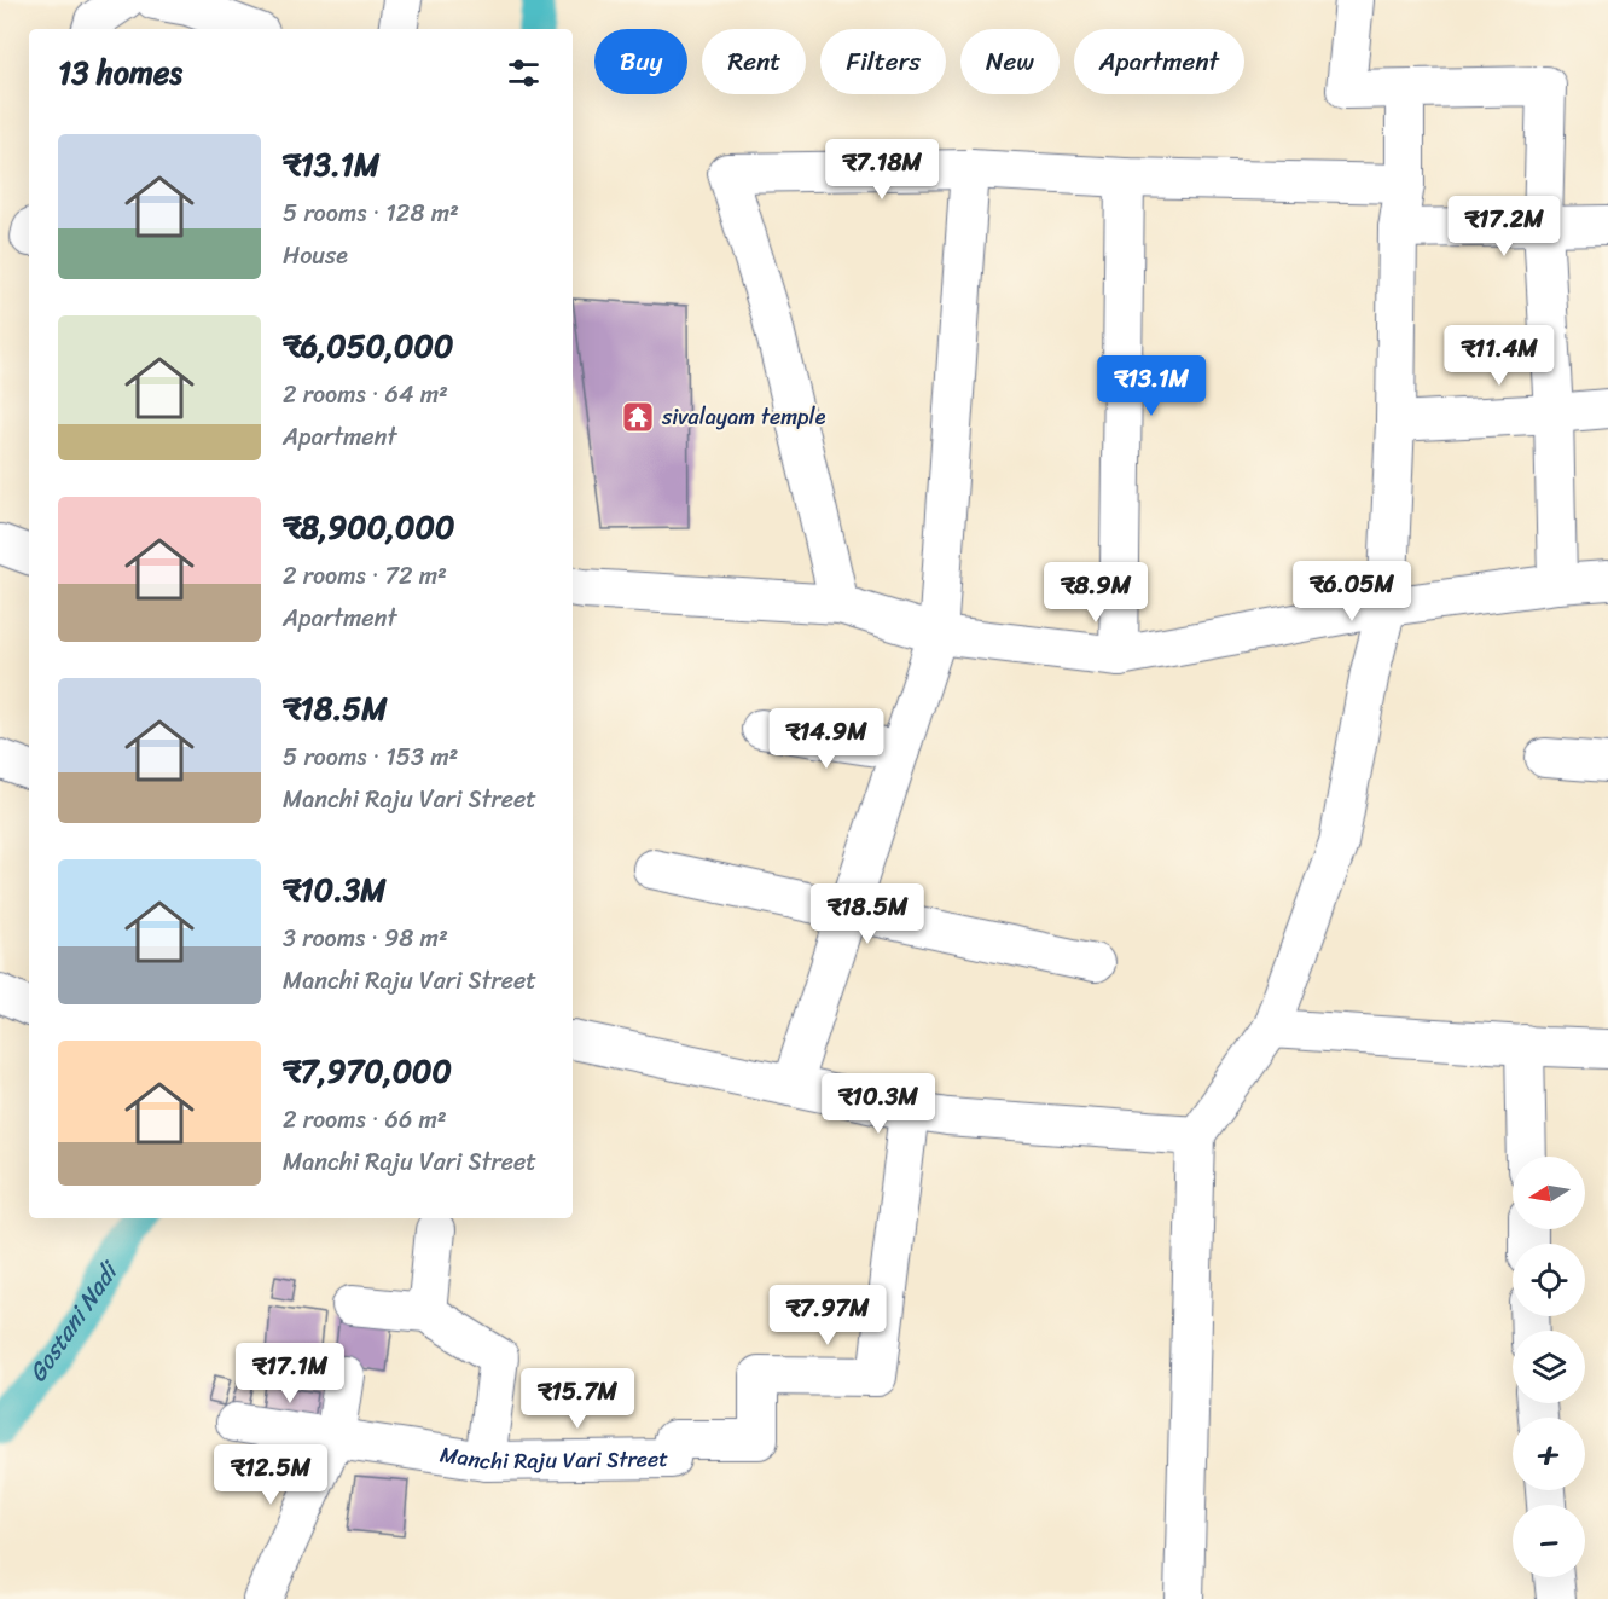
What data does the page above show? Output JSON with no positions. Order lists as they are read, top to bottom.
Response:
{
  "streets": {
    "street": ["Manchi Raju Vari Street"]
  },
  "water": ["Gostani Nadi"],
  "places": {
    "temple": ["sivalayam temple"]
  },
  "north": "left",
  "page": {
    "chip": [
      "Buy",
      "Rent",
      "Filters",
      "New",
      "Apartment"
    ],
    "heading": "13 homes",
    "list": [
      {
        "name": "₹13.1M",
        "note": "5 rooms · 128 m² · House"
      },
      {
        "name": "₹6,050,000",
        "note": "2 rooms · 64 m² · Apartment"
      },
      {
        "name": "₹8,900,000",
        "note": "2 rooms · 72 m² · Apartment"
      },
      {
        "name": "₹18.5M",
        "note": "5 rooms · 153 m² · Manchi Raju Vari Street"
      },
      {
        "name": "₹10.3M",
        "note": "3 rooms · 98 m² · Manchi Raju Vari Street"
      },
      {
        "name": "₹7,970,000",
        "note": "2 rooms · 66 m² · Manchi Raju Vari Street"
      }
    ],
    "price": [
      "₹7.18M",
      "₹17.2M",
      "₹11.4M",
      "₹13.1M",
      "₹6.05M",
      "₹8.9M",
      "₹14.9M",
      "₹18.5M",
      "₹10.3M",
      "₹7.97M",
      "₹17.1M",
      "₹15.7M",
      "₹12.5M"
    ],
    "map_buttons": ["+", "−"]
  }
}
